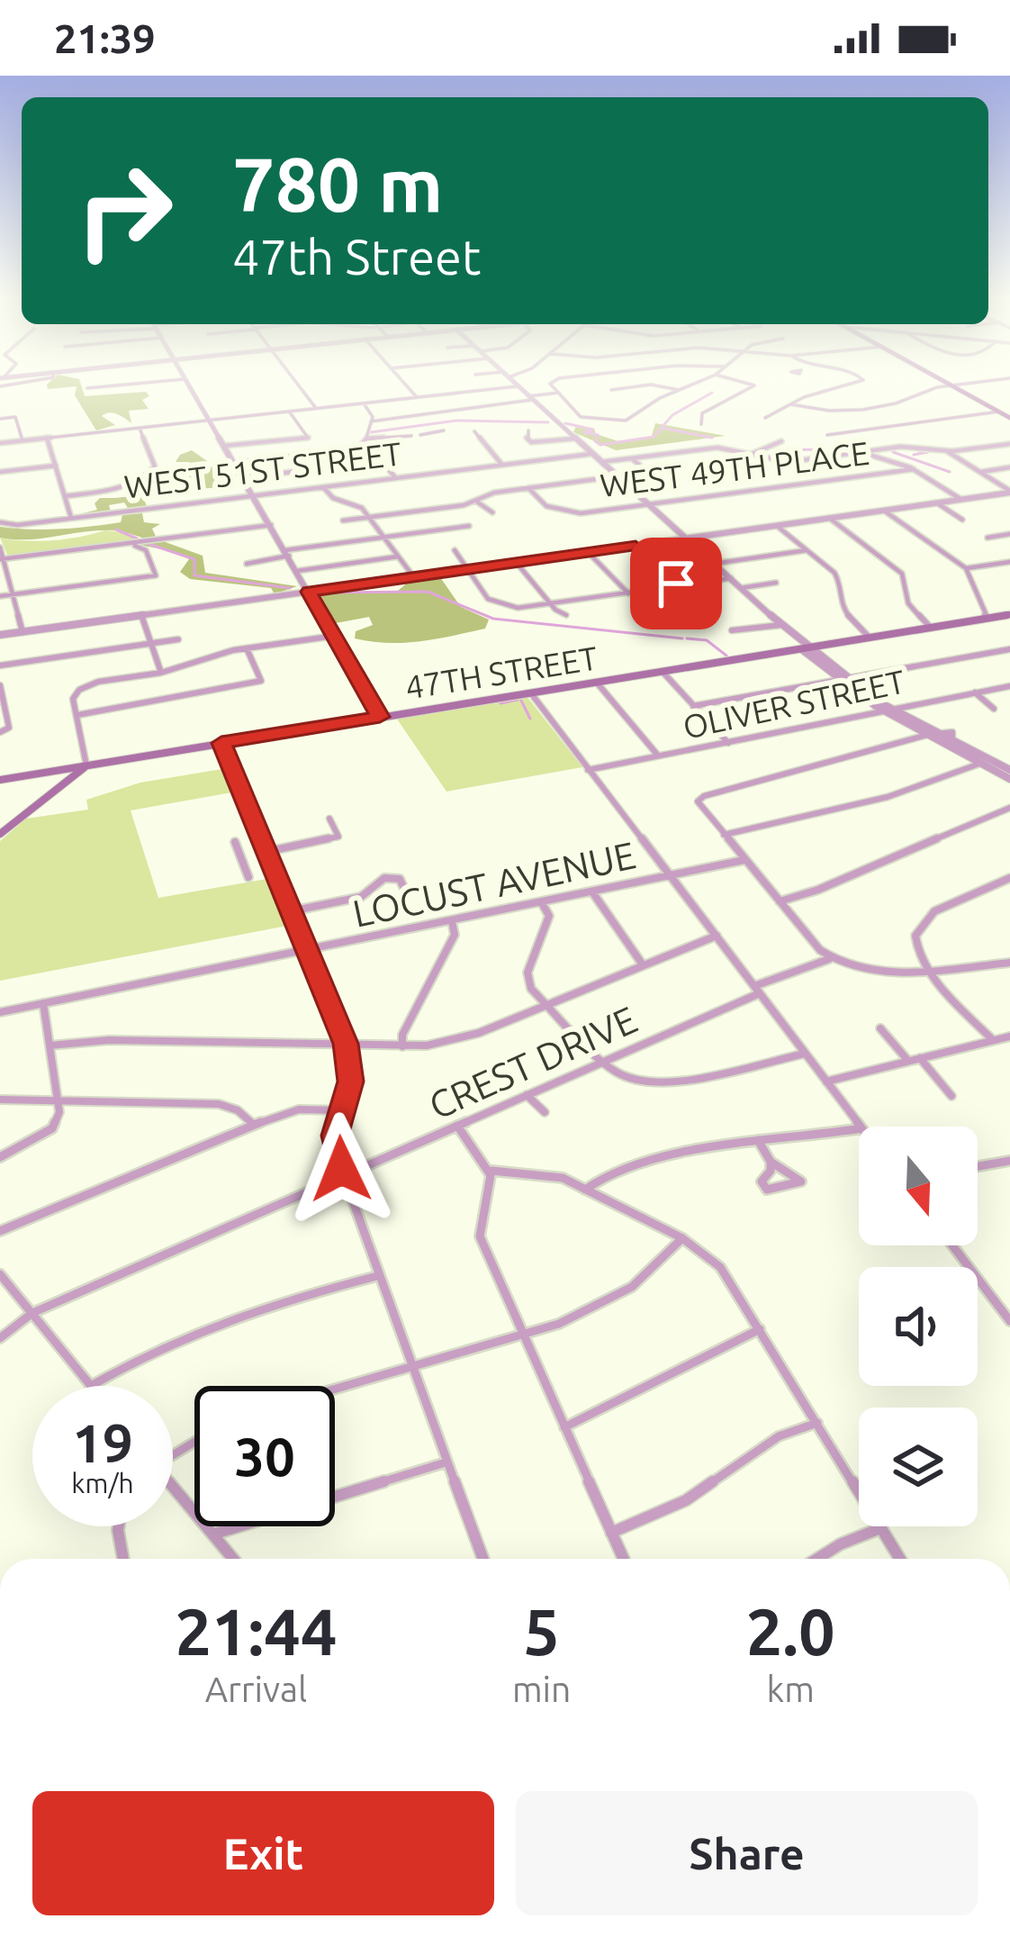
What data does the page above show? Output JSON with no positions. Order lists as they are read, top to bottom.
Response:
{
  "streets": {
    "main road": ["47TH STREET"],
    "street": [
      "WEST 49TH PLACE",
      "WEST 51ST STREET",
      "OLIVER STREET",
      "LOCUST AVENUE",
      "CREST DRIVE"
    ]
  },
  "north": "bottom",
  "page": {
    "status": "21:39",
    "turn": ["780 m", "47th Street"],
    "speed": "19 km/h",
    "limit": "30",
    "eta": [
      "21:44",
      "Arrival",
      "5",
      "min",
      "2.0",
      "km"
    ],
    "buttons": ["Exit", "Share"]
  }
}
